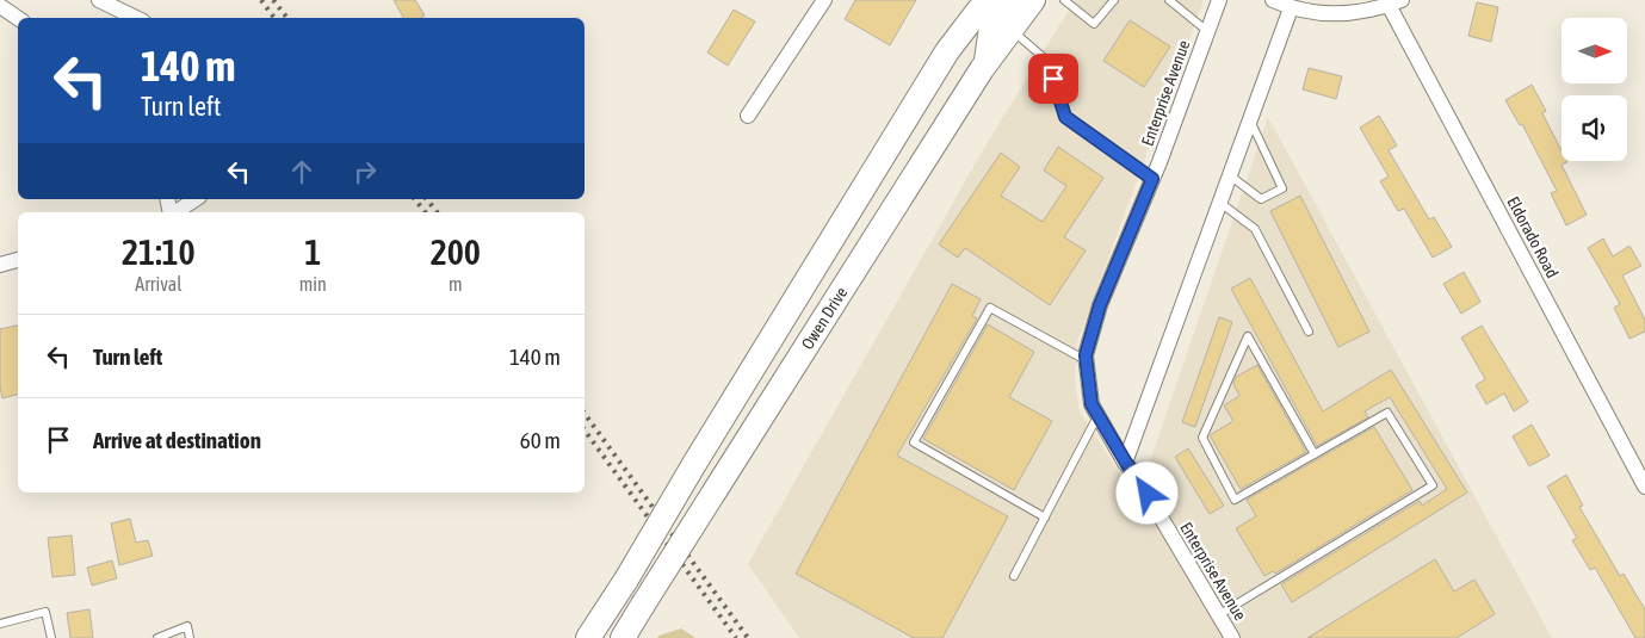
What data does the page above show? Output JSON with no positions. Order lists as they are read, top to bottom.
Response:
{
  "streets": {
    "highway": ["Owen Drive"],
    "street": ["Enterprise Avenue", "Eldorado Road"]
  },
  "north": "right",
  "page": {
    "turn": ["140 m", "Turn left"],
    "eta": [
      "21:10",
      "Arrival",
      "1",
      "min",
      "200",
      "m"
    ],
    "list": [
      {
        "name": "Turn left",
        "value": "140 m"
      },
      {
        "name": "Arrive at destination",
        "value": "60 m"
      }
    ]
  }
}
